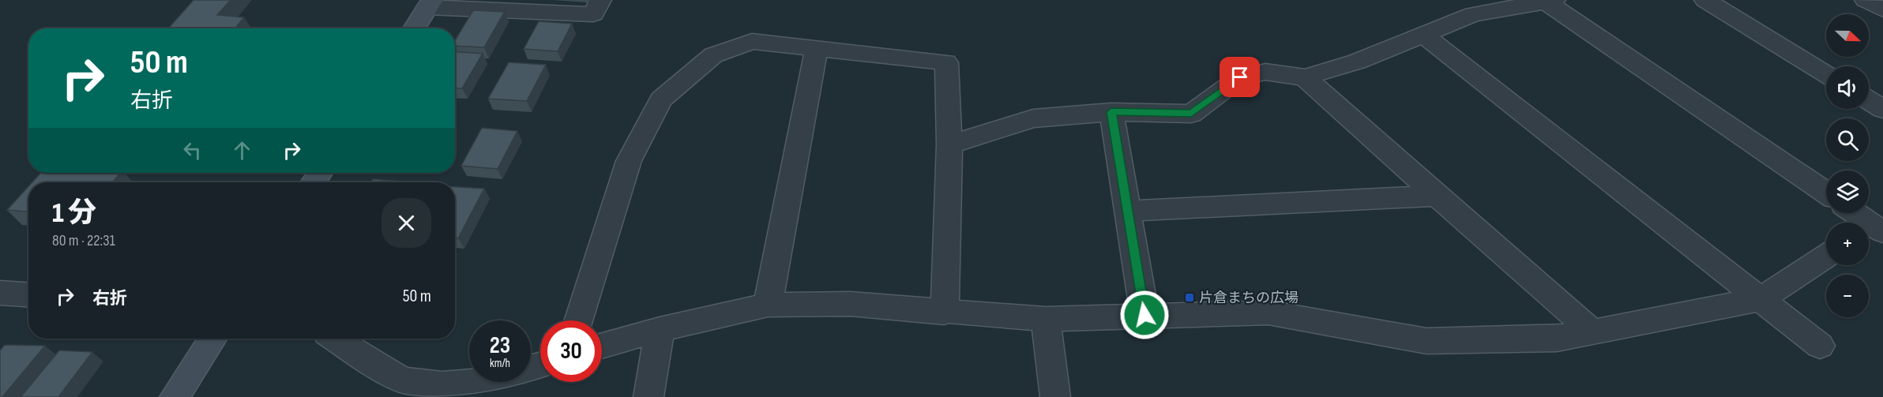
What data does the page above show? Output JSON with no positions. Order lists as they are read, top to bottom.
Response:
{
  "places": {
    "transit": ["片倉まちの広場"]
  },
  "north": "right",
  "page": {
    "map_buttons": ["+", "−"],
    "turn": ["50 m", "右折"],
    "heading": ["1 分", "80 m · 22:31"],
    "list": [
      {
        "name": "右折",
        "value": "50 m"
      }
    ],
    "speed": "23 km/h",
    "limit": "30"
  }
}
